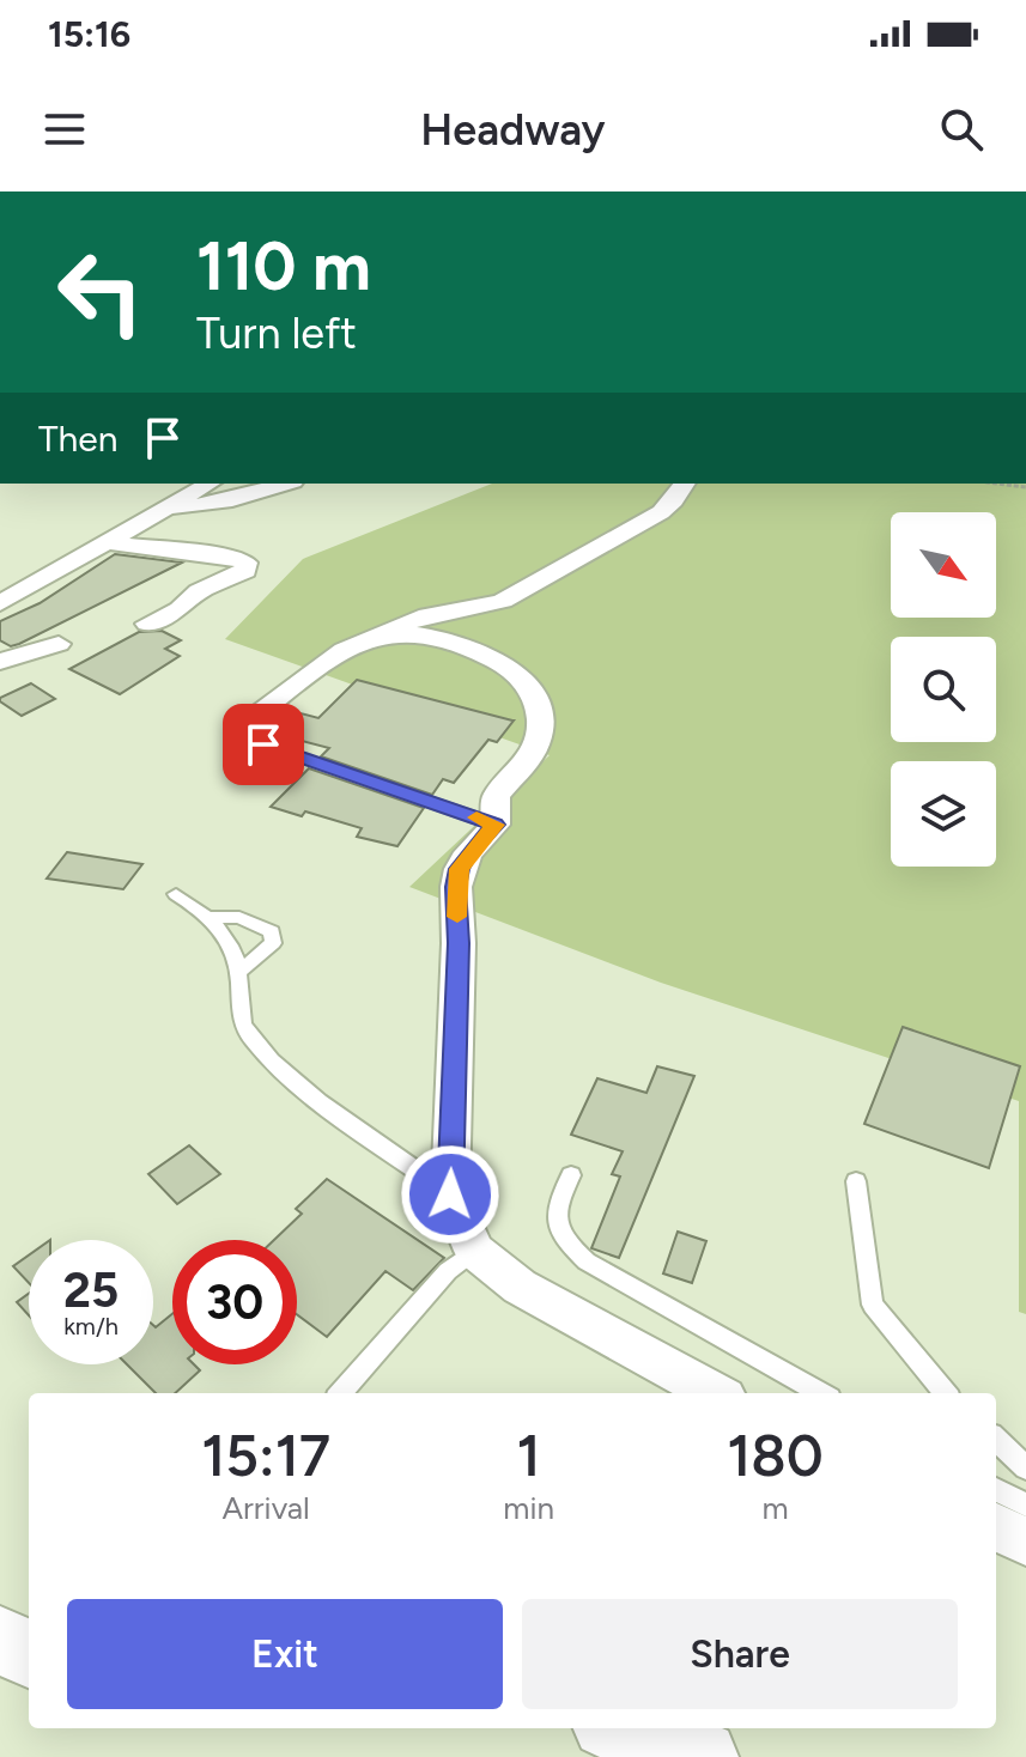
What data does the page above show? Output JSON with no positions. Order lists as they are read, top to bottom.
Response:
{
  "north": "bottom right",
  "page": {
    "status": "15:16",
    "header": "Headway",
    "turn": ["110 m", "Turn left"],
    "then": "Then",
    "speed": "25 km/h",
    "limit": "30",
    "eta": [
      "15:17",
      "Arrival",
      "1",
      "min",
      "180",
      "m"
    ],
    "buttons": ["Exit", "Share"]
  }
}
